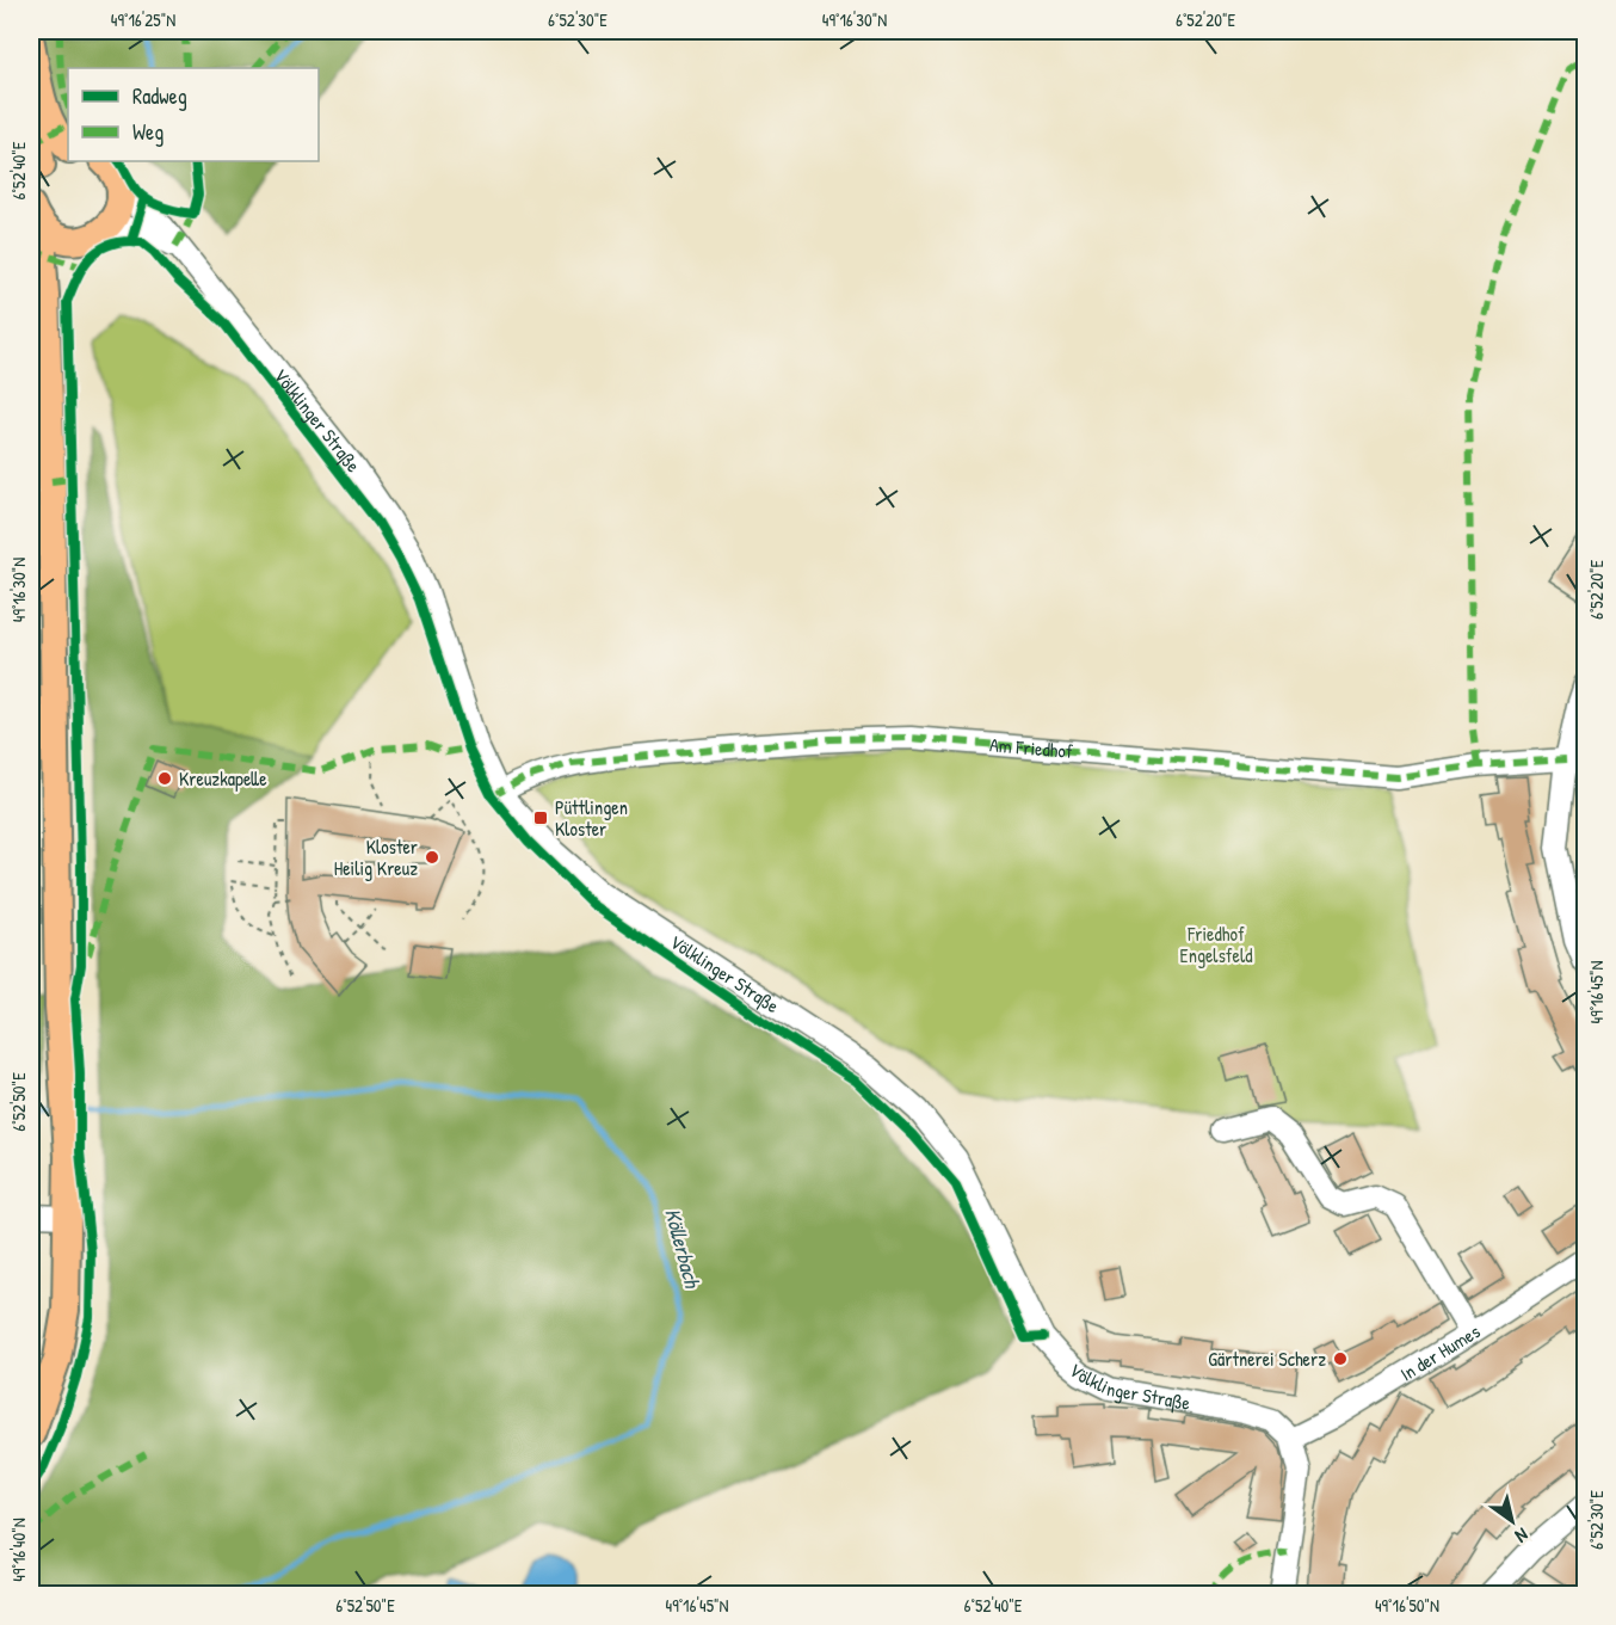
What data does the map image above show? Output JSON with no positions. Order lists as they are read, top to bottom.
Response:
{
  "streets": {
    "street": ["Völklinger Straße", "Am Friedhof", "In der Humes"]
  },
  "crossings": [
    ["Völklinger Straße", "Am Friedhof"],
    ["Völklinger Straße", "In der Humes"]
  ],
  "water": ["Köllerbach"],
  "parks": ["Friedhof Engelsfeld"],
  "places": {
    "other": ["Kreuzkapelle", "Kloster Heilig Kreuz", "Gärtnerei Scherz"],
    "transit": ["Püttlingen Kloster"]
  },
  "legend": ["Radweg", "Weg"],
  "north": "bottom right",
  "coordinates": [
    "49°16'25\"N",
    "6°52'30\"E",
    "49°16'30\"N",
    "6°52'20\"E",
    "6°52'40\"E",
    "49°16'45\"N",
    "6°52'50\"E",
    "49°16'40\"N",
    "49°16'50\"N"
  ]
}
